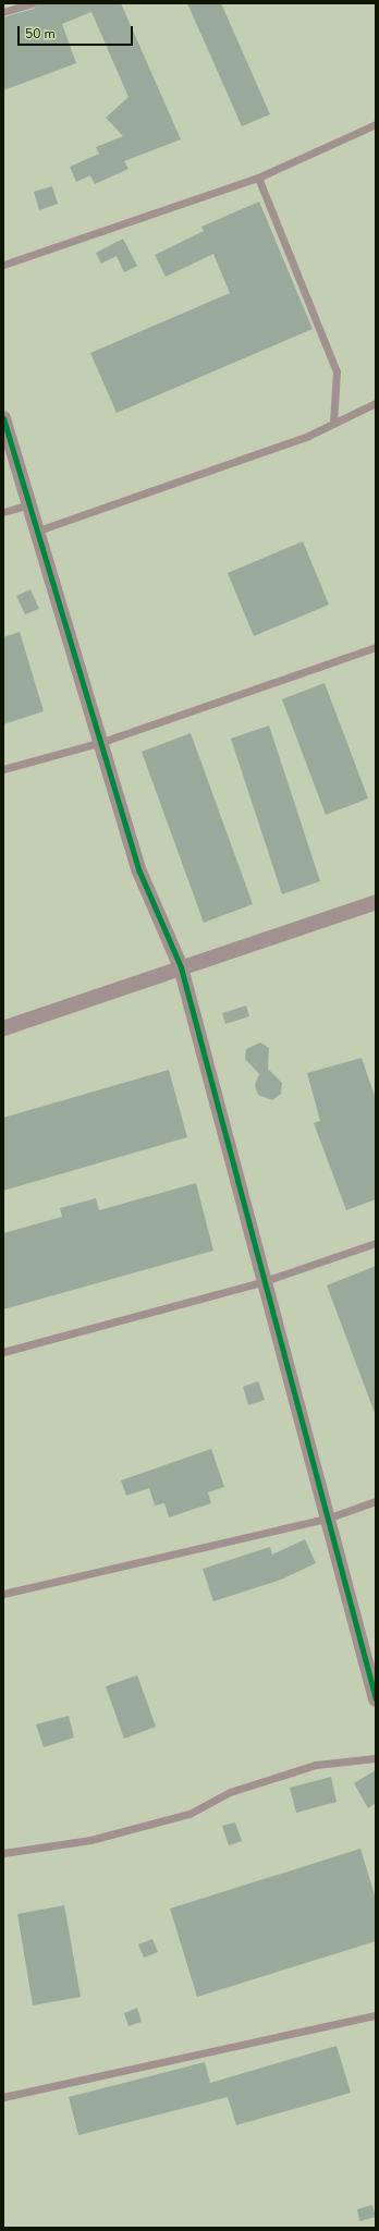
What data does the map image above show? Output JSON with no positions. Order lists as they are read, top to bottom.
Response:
{
  "scale_bar": "50 m"
}
